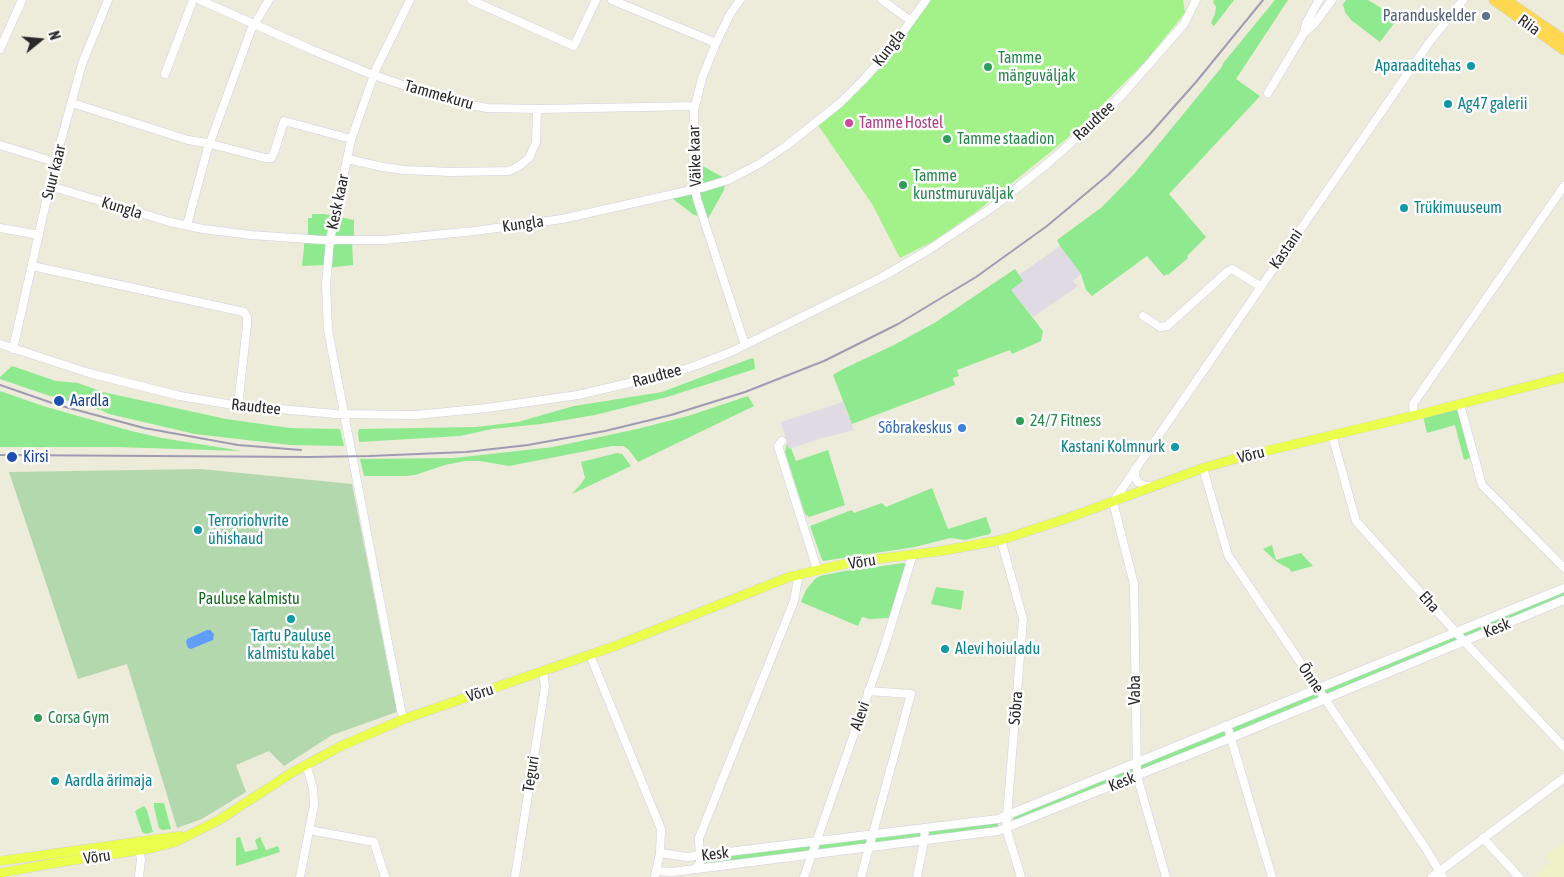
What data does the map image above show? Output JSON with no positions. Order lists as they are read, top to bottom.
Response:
{
  "streets": {
    "highway": ["Riia"],
    "main road": ["Võru"],
    "street": [
      "Kungla",
      "Tammekuru",
      "Raudtee",
      "Väike kaar",
      "Suur kaar",
      "Kesk kaar",
      "Kastani",
      "Eha",
      "Kesk",
      "Õnne",
      "Vaba",
      "Sõbra",
      "Alevi",
      "Teguri"
    ]
  },
  "crossings": [
    ["Kungla", "Väike kaar"],
    ["Kungla", "Suur kaar"],
    ["Kungla", "Kesk kaar"],
    ["Tammekuru", "Väike kaar"],
    ["Tammekuru", "Kesk kaar"],
    ["Raudtee", "Väike kaar"],
    ["Raudtee", "Suur kaar"],
    ["Raudtee", "Kesk kaar"],
    ["Kesk kaar", "Võru"],
    ["Kastani", "Võru"],
    ["Kastani", "Vaba"],
    ["Võru", "Eha"],
    ["Võru", "Õnne"],
    ["Võru", "Vaba"],
    ["Võru", "Sõbra"],
    ["Võru", "Alevi"],
    ["Võru", "Teguri"],
    ["Eha", "Kesk"],
    ["Kesk", "Õnne"],
    ["Kesk", "Vaba"],
    ["Kesk", "Sõbra"],
    ["Kesk", "Alevi"]
  ],
  "parks": ["Pauluse kalmistu"],
  "places": [
    "Paranduskelder",
    "Aparaaditehas",
    "Tamme mänguväljak",
    "Ag47 galerii",
    "Tamme Hostel",
    "Tamme staadion",
    "Tamme kunstmuruväljak",
    "Trükimuuseum",
    "Aardla",
    "24/7 Fitness",
    "Sõbrakeskus",
    "Kastani Kolmnurk",
    "Kirsi",
    "Terroriohvrite ühishaud",
    "Tartu Pauluse kalmistu kabel",
    "Alevi hoiuladu",
    "Corsa Gym",
    "Aardla ärimaja"
  ],
  "north": "right"
}
